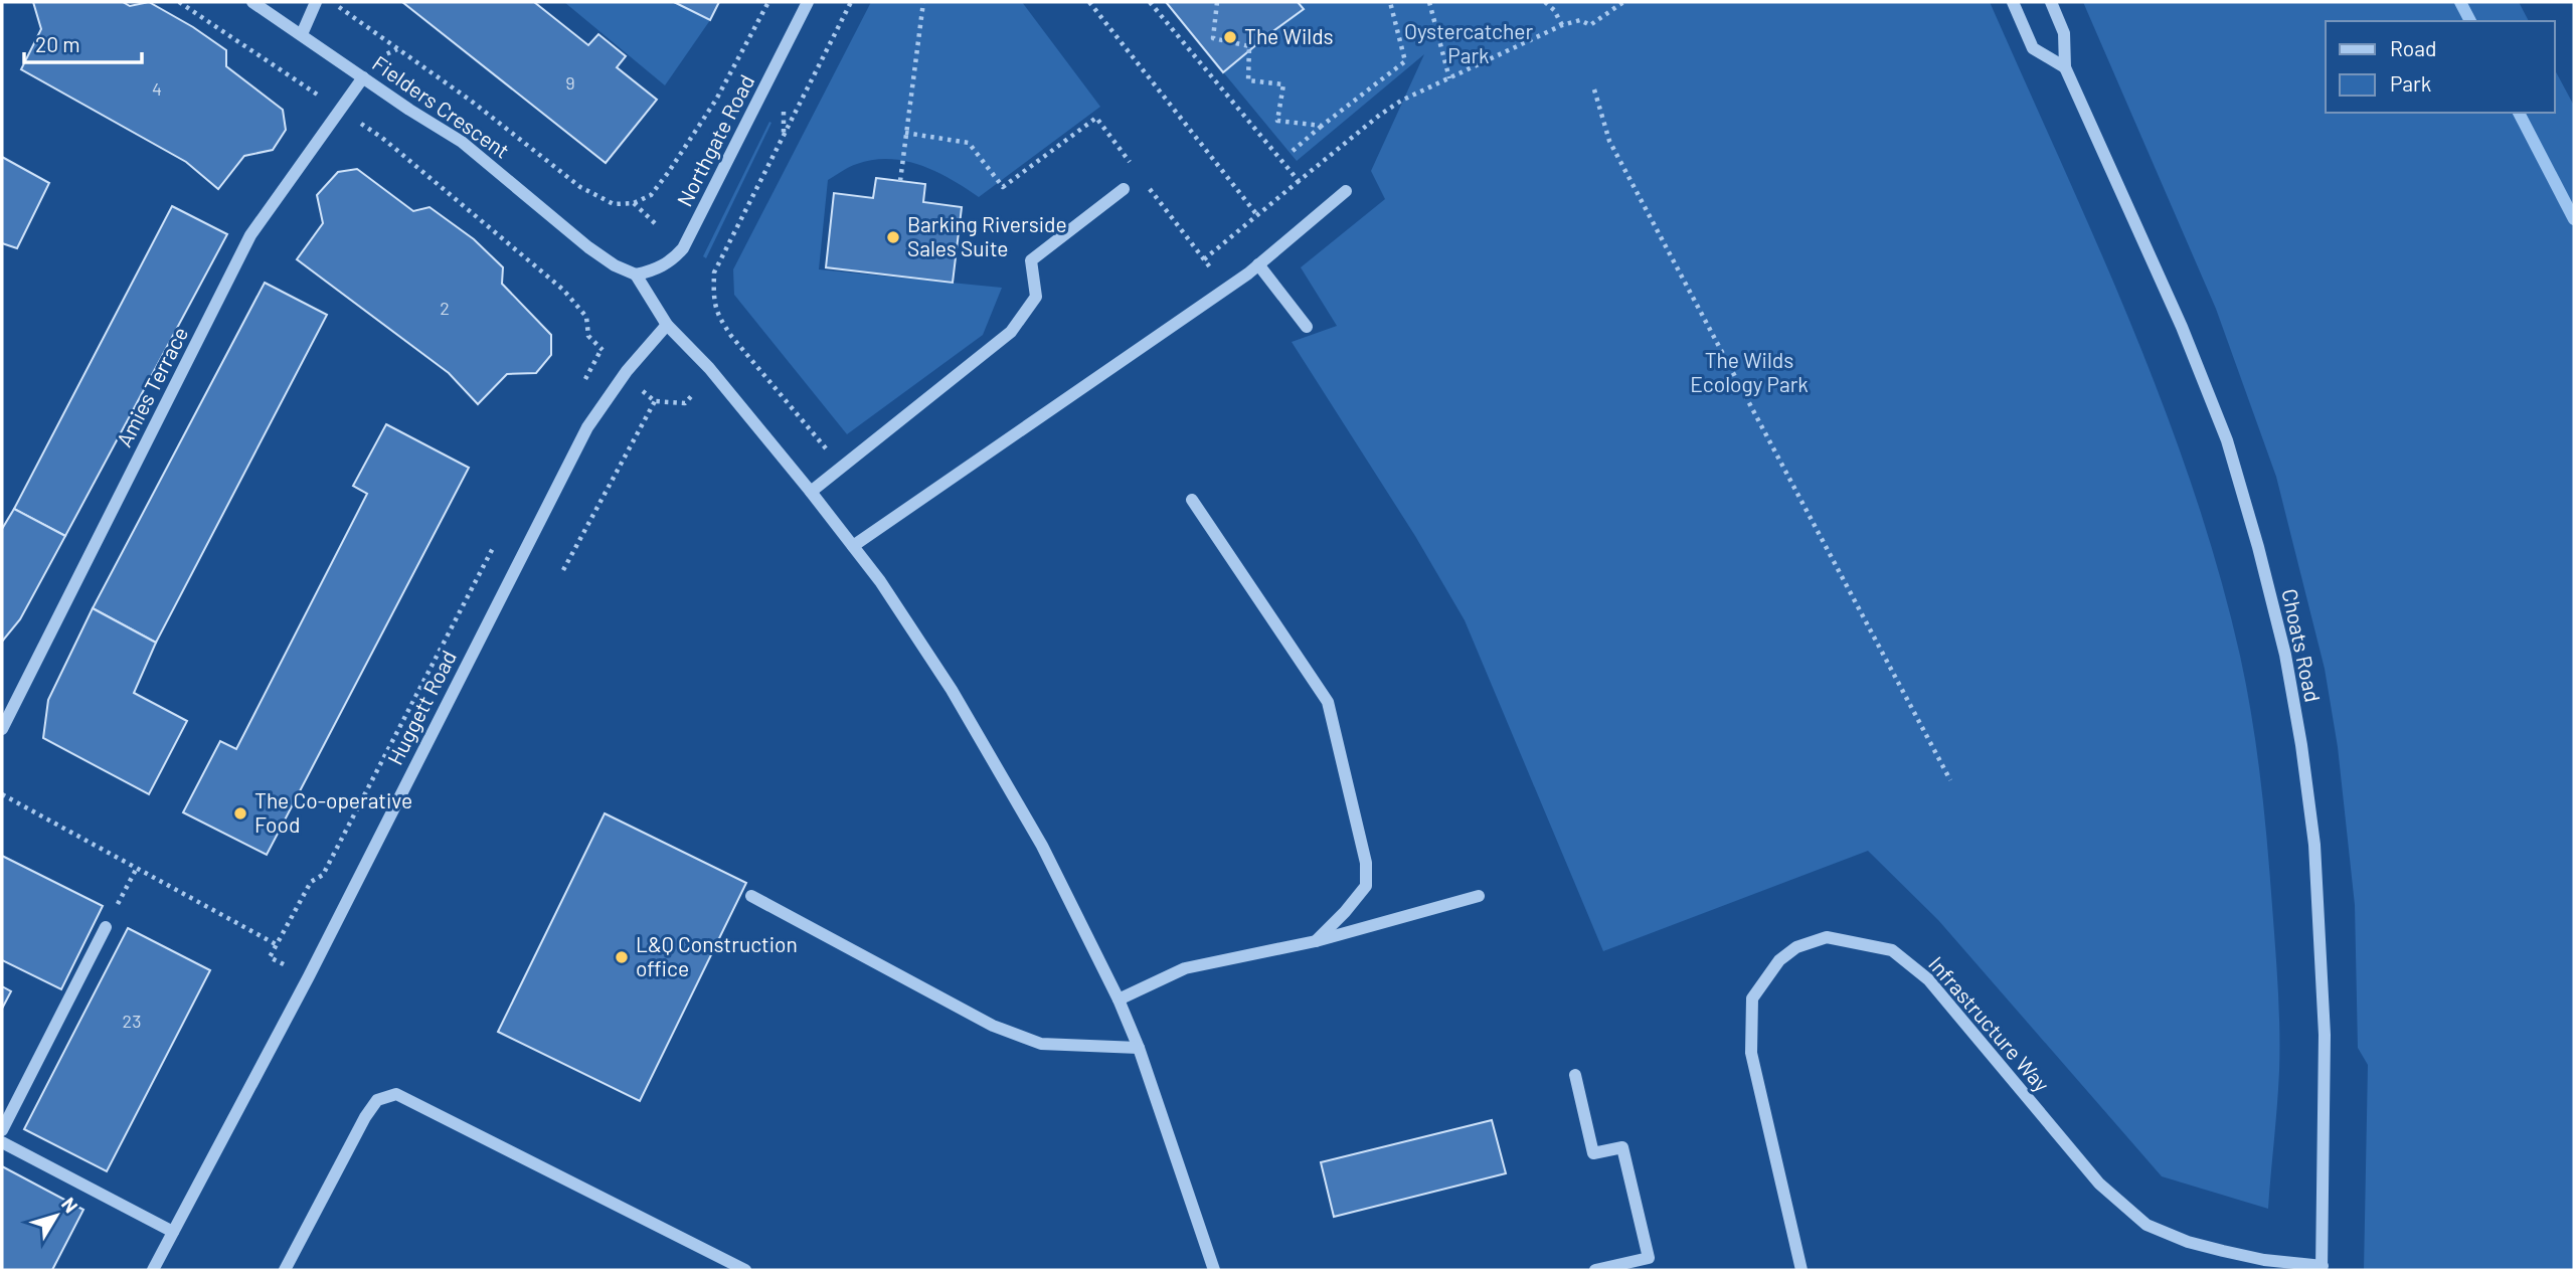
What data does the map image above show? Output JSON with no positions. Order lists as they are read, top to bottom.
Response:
{
  "streets": {
    "street": [
      "Fielders Crescent",
      "Northgate Road",
      "Amies Terrace",
      "Choats Road",
      "Huggett Road",
      "Infrastructure Way"
    ]
  },
  "crossings": [
    ["Fielders Crescent", "Northgate Road"],
    ["Fielders Crescent", "Amies Terrace"],
    ["Choats Road", "Infrastructure Way"]
  ],
  "parks": ["Oystercatcher Park", "The Wilds Ecology Park"],
  "places": [
    "The Wilds",
    "Barking Riverside Sales Suite",
    "The Co-operative Food",
    "L&Q Construction office"
  ],
  "house_numbers": [
    "9",
    "4",
    "2",
    "23"
  ],
  "legend": ["Road", "Park"],
  "scale_bar": "20 m",
  "north": "top right"
}
